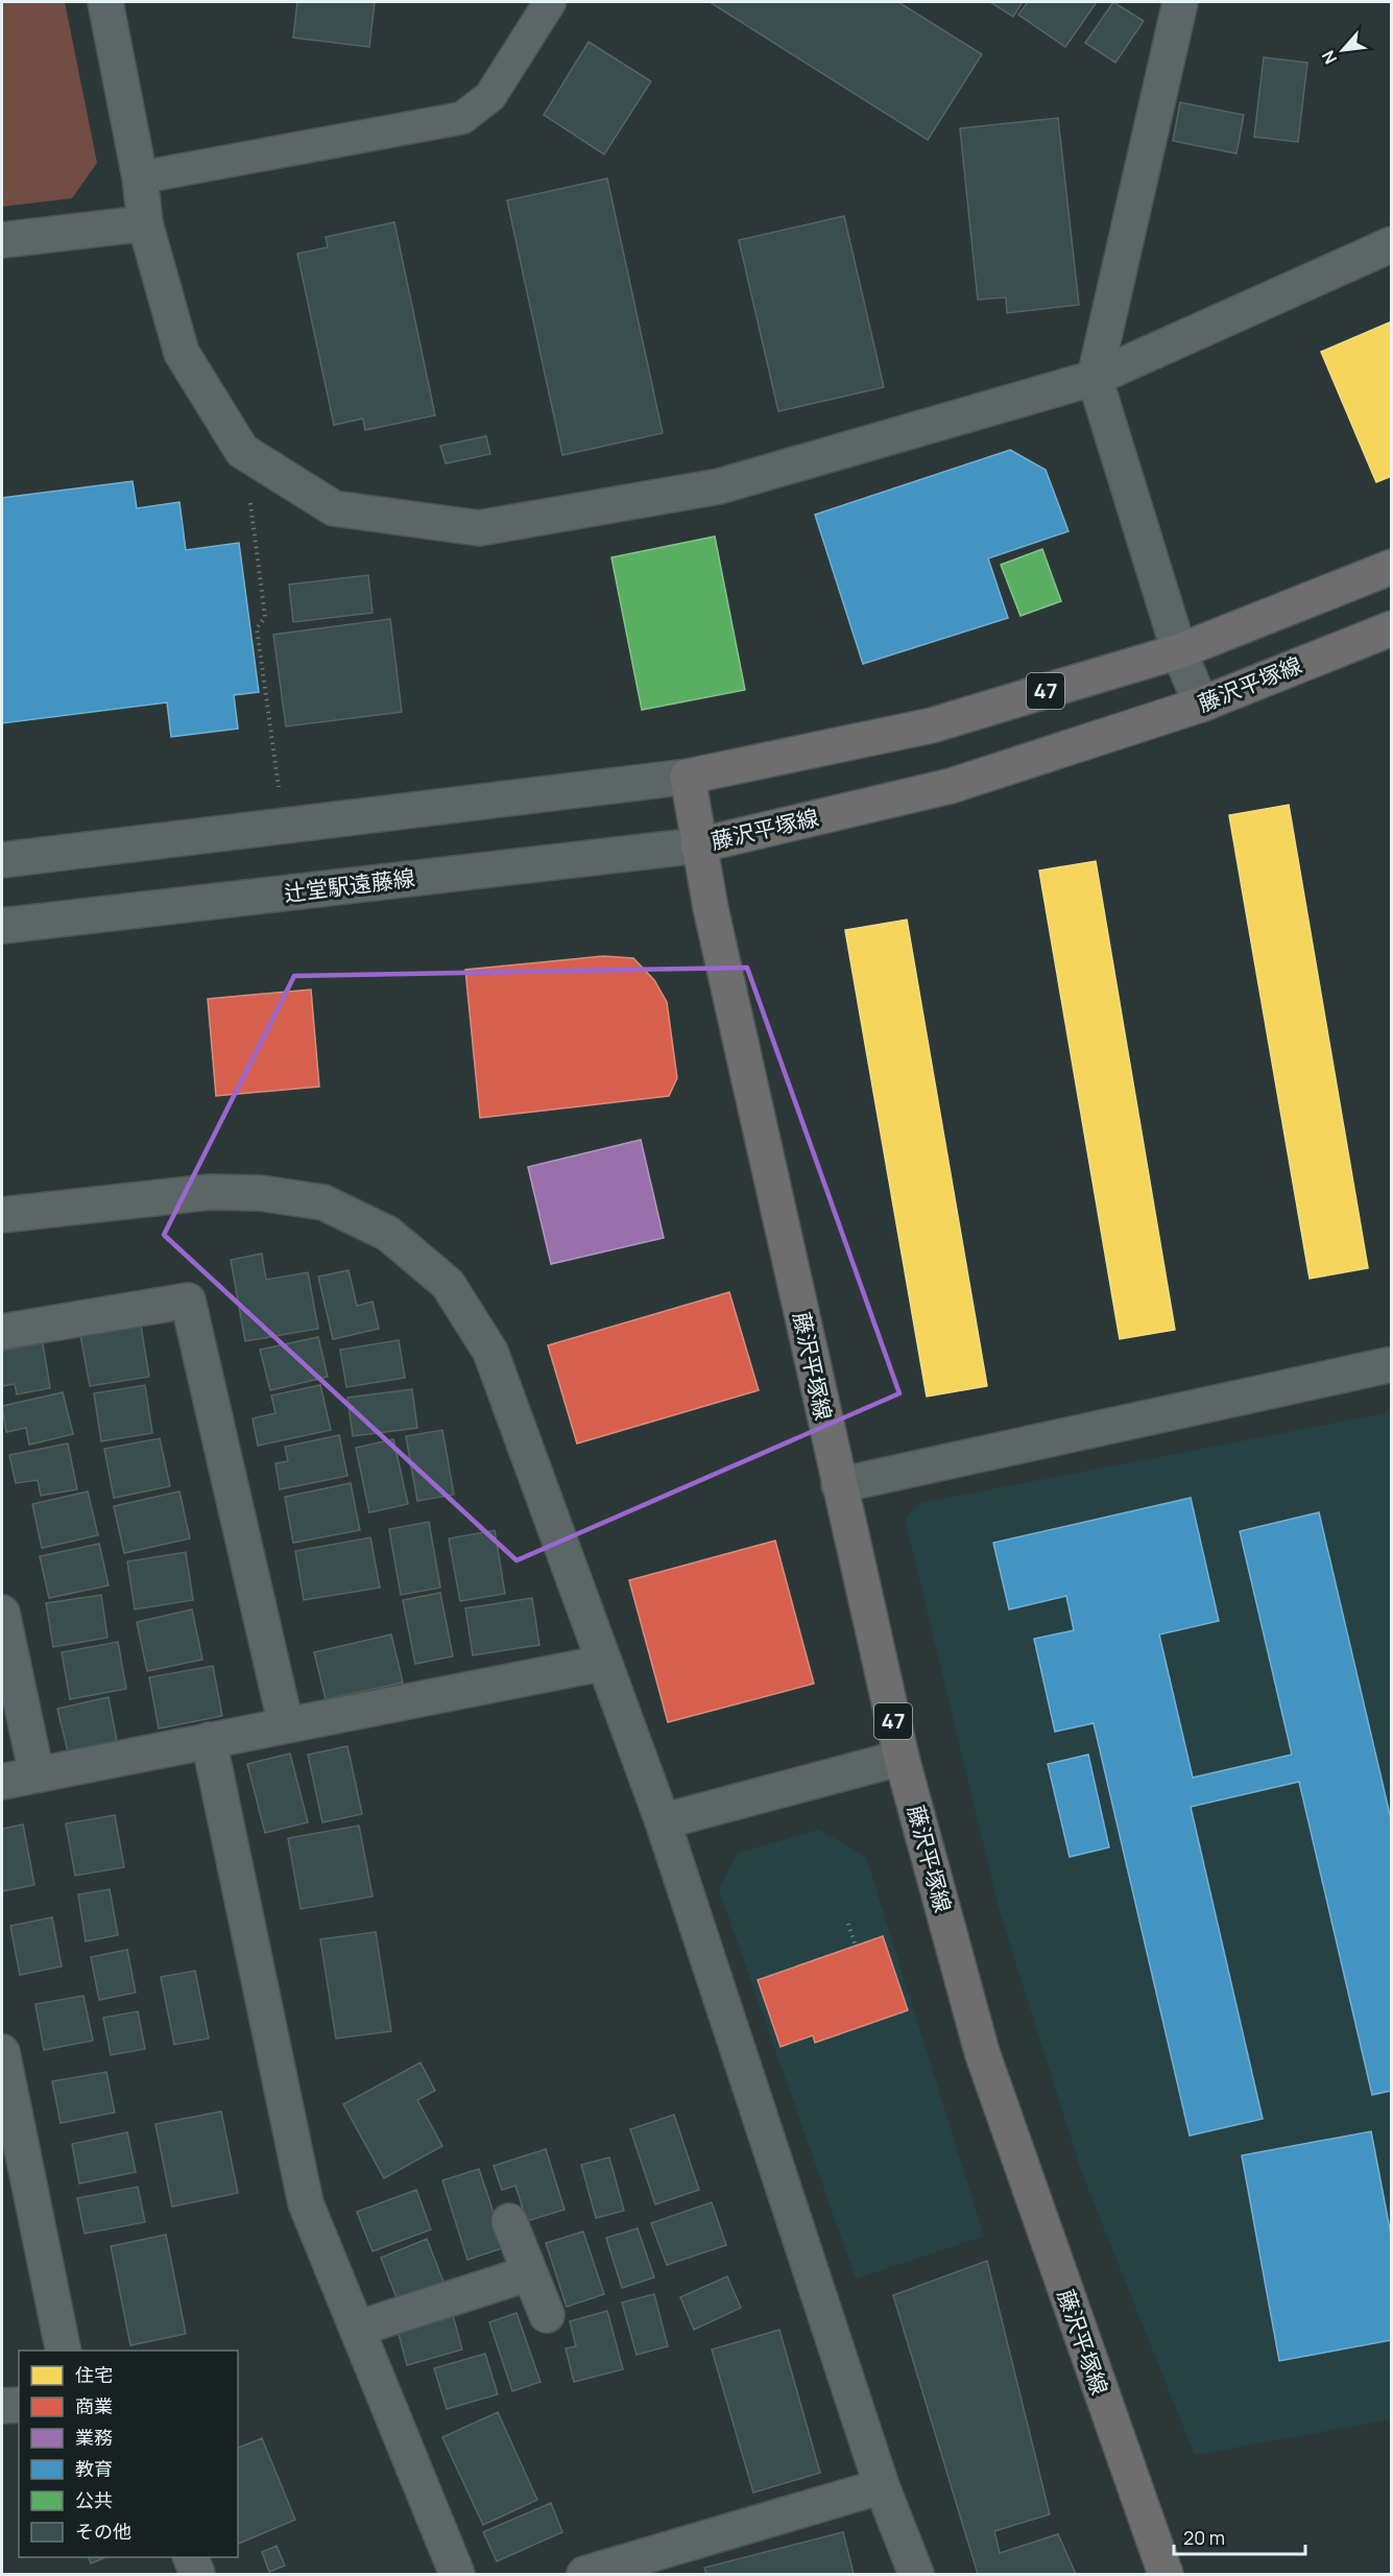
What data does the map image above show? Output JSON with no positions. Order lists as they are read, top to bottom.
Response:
{
  "streets": {
    "main road": ["藤沢平塚線", "47"],
    "street": ["辻堂駅遠藤線"]
  },
  "crossings": [
    ["藤沢平塚線", "47"],
    ["藤沢平塚線", "辻堂駅遠藤線"],
    ["47", "辻堂駅遠藤線"]
  ],
  "legend": [
    "住宅",
    "商業",
    "業務",
    "教育",
    "公共",
    "その他"
  ],
  "scale_bar": "20 m",
  "north": "bottom left"
}
